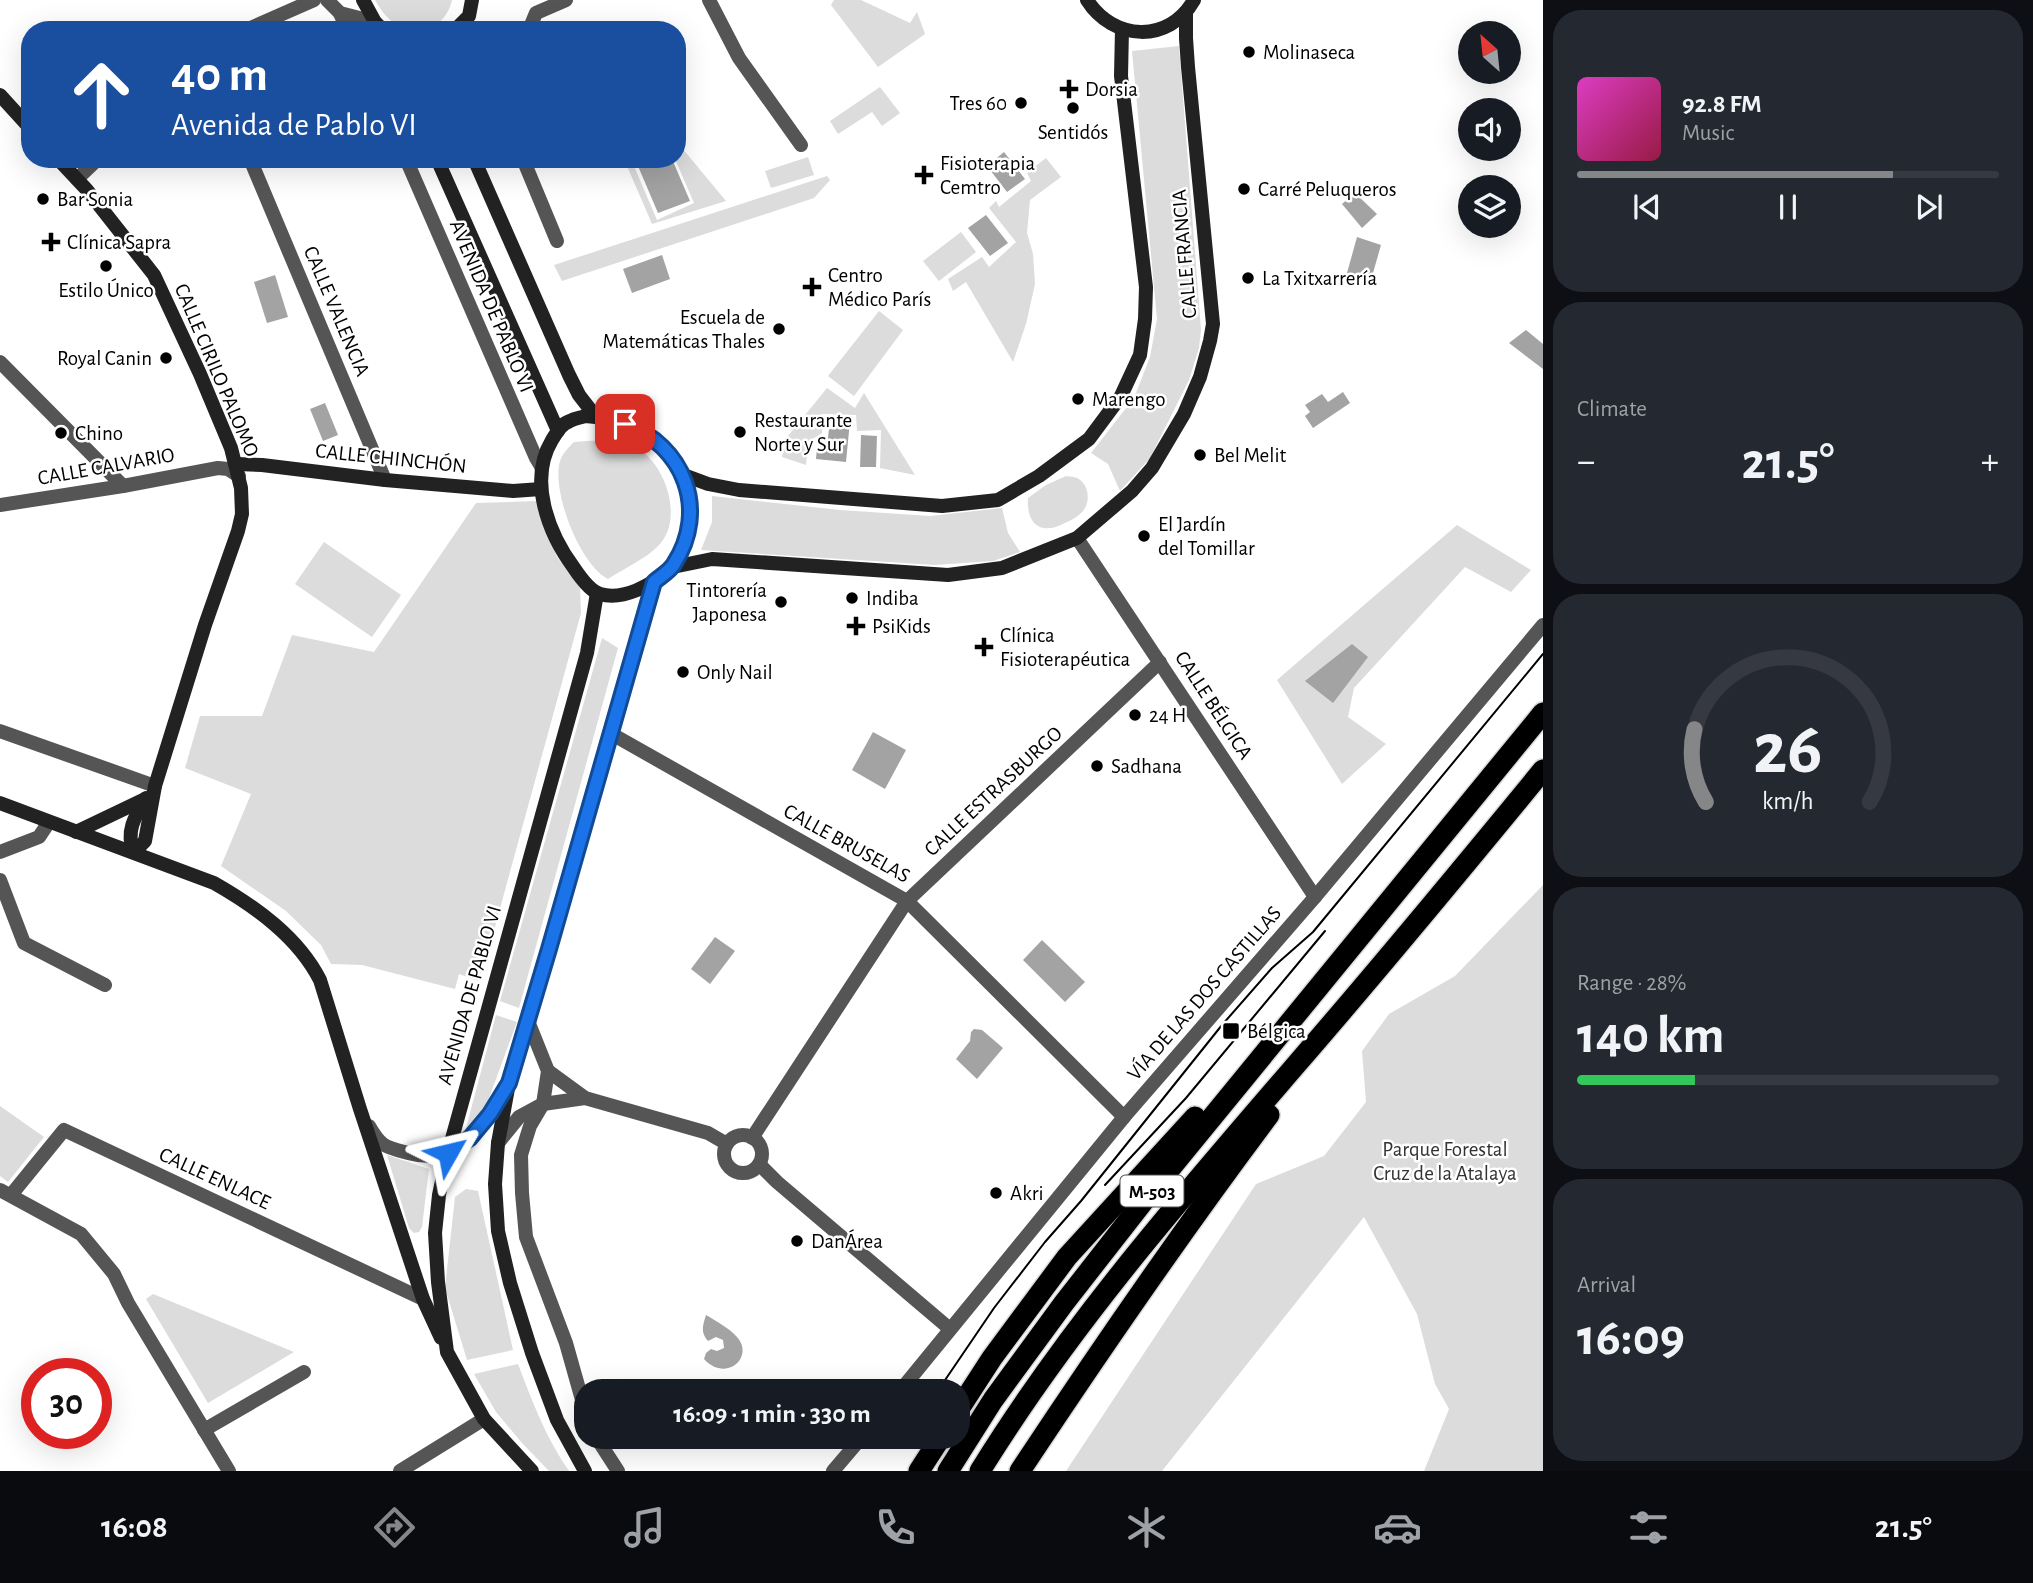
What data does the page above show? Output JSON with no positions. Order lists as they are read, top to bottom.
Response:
{
  "streets": {
    "highway": ["M-503"],
    "street": [
      "CALLE FRANCIA",
      "AVENIDA DE PABLO VI",
      "CALLE VALENCIA",
      "CALLE CIRILO PALOMO",
      "CALLE CHINCHÓN",
      "CALLE CALVARIO",
      "CALLE BÉLGICA",
      "CALLE ESTRASBURGO",
      "CALLE BRUSELAS",
      "VÍA DE LAS DOS CASTILLAS",
      "CALLE ENLACE"
    ]
  },
  "crossings": [
    ["CALLE FRANCIA", "AVENIDA DE PABLO VI"],
    ["CALLE FRANCIA", "CALLE CHINCHÓN"],
    ["CALLE FRANCIA", "CALLE BÉLGICA"],
    ["AVENIDA DE PABLO VI", "CALLE CHINCHÓN"],
    ["CALLE VALENCIA", "CALLE CHINCHÓN"],
    ["CALLE CIRILO PALOMO", "CALLE CHINCHÓN"],
    ["CALLE BÉLGICA", "CALLE ESTRASBURGO"],
    ["CALLE BÉLGICA", "VÍA DE LAS DOS CASTILLAS"],
    ["CALLE ESTRASBURGO", "CALLE BRUSELAS"],
    ["CALLE BRUSELAS", "VÍA DE LAS DOS CASTILLAS"]
  ],
  "parks": ["Parque Forestal Cruz de la Atalaya"],
  "places": {
    "other": [
      "Molinaseca",
      "Tres 60",
      "Sentidós",
      "Carré Peluqueros",
      "Bar Sonia",
      "Estilo Único",
      "La Txitxarrería",
      "Escuela de Matemáticas Thales",
      "Royal Canin",
      "Marengo",
      "Restaurante Norte y Sur",
      "Chino",
      "Bel Melit",
      "El Jardín del Tomillar",
      "Indiba",
      "Tintorería Japonesa",
      "Only Nail",
      "24 H",
      "Sadhana",
      "Akri",
      "DanÁrea"
    ],
    "health": [
      "Dorsia",
      "Fisioterapia Cemtro",
      "Clínica Sapra",
      "Centro Médico París",
      "PsiKids",
      "Clínica Fisioterapéutica"
    ],
    "transit": ["Bélgica"]
  },
  "north": "top left",
  "page": {
    "turn": ["40 m", "Avenida de Pablo VI"],
    "song": ["92.8 FM", "Music"],
    "tile": [
      "Climate",
      ["Range · 28%", "140 km"],
      ["Arrival", "16:09"]
    ],
    "heat": ["−", "21.5°", "+"],
    "limit": "30",
    "trip": "16:09 · 1 min · 330 m",
    "tabs": ["16:08", "21.5°"],
    "gauge": ["26", "km/h"]
  }
}
